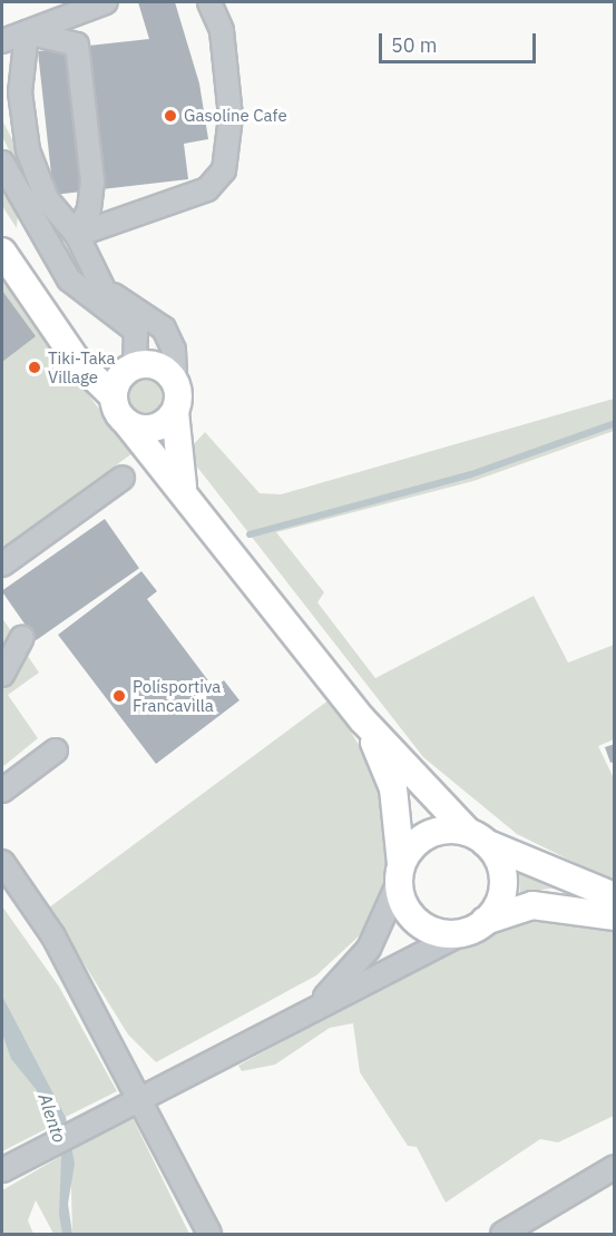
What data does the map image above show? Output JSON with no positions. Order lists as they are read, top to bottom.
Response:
{
  "water": ["Alento"],
  "places": ["Gasoline Cafe", "Tiki-Taka Village", "Polisportiva Francavilla"],
  "scale_bar": "50 m"
}
